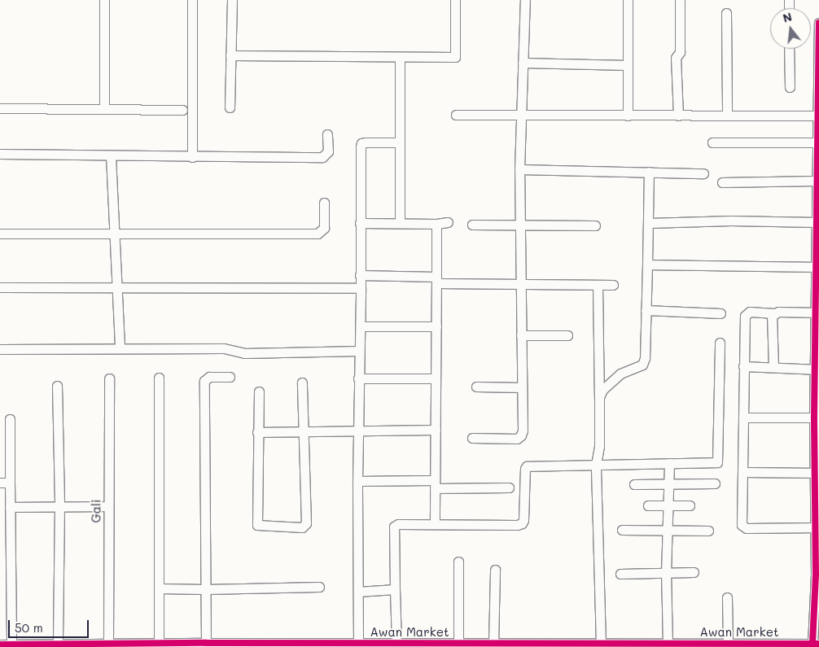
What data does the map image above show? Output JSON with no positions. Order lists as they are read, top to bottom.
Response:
{
  "streets": {
    "street": ["Gali", "Awan Market"]
  },
  "crossings": [
    ["Gali", "Awan Market"]
  ],
  "scale_bar": "50 m",
  "north": "top"
}
